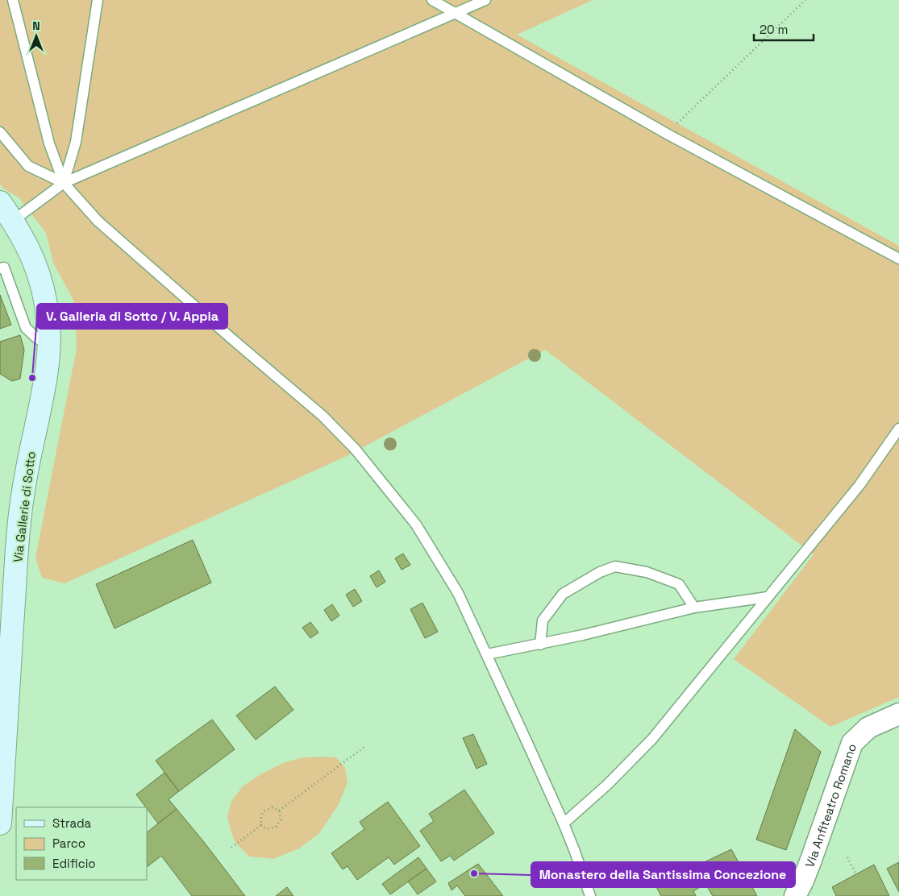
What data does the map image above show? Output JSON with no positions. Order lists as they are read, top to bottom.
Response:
{
  "streets": {
    "main road": ["Via Gallerie di Sotto"],
    "street": ["Via Anfiteatro Romano"]
  },
  "places": ["V. Galleria di Sotto / V. Appia", "Monastero della Santissima Concezione"],
  "legend": ["Strada", "Parco", "Edificio"],
  "scale_bar": "20 m",
  "north": "top"
}
